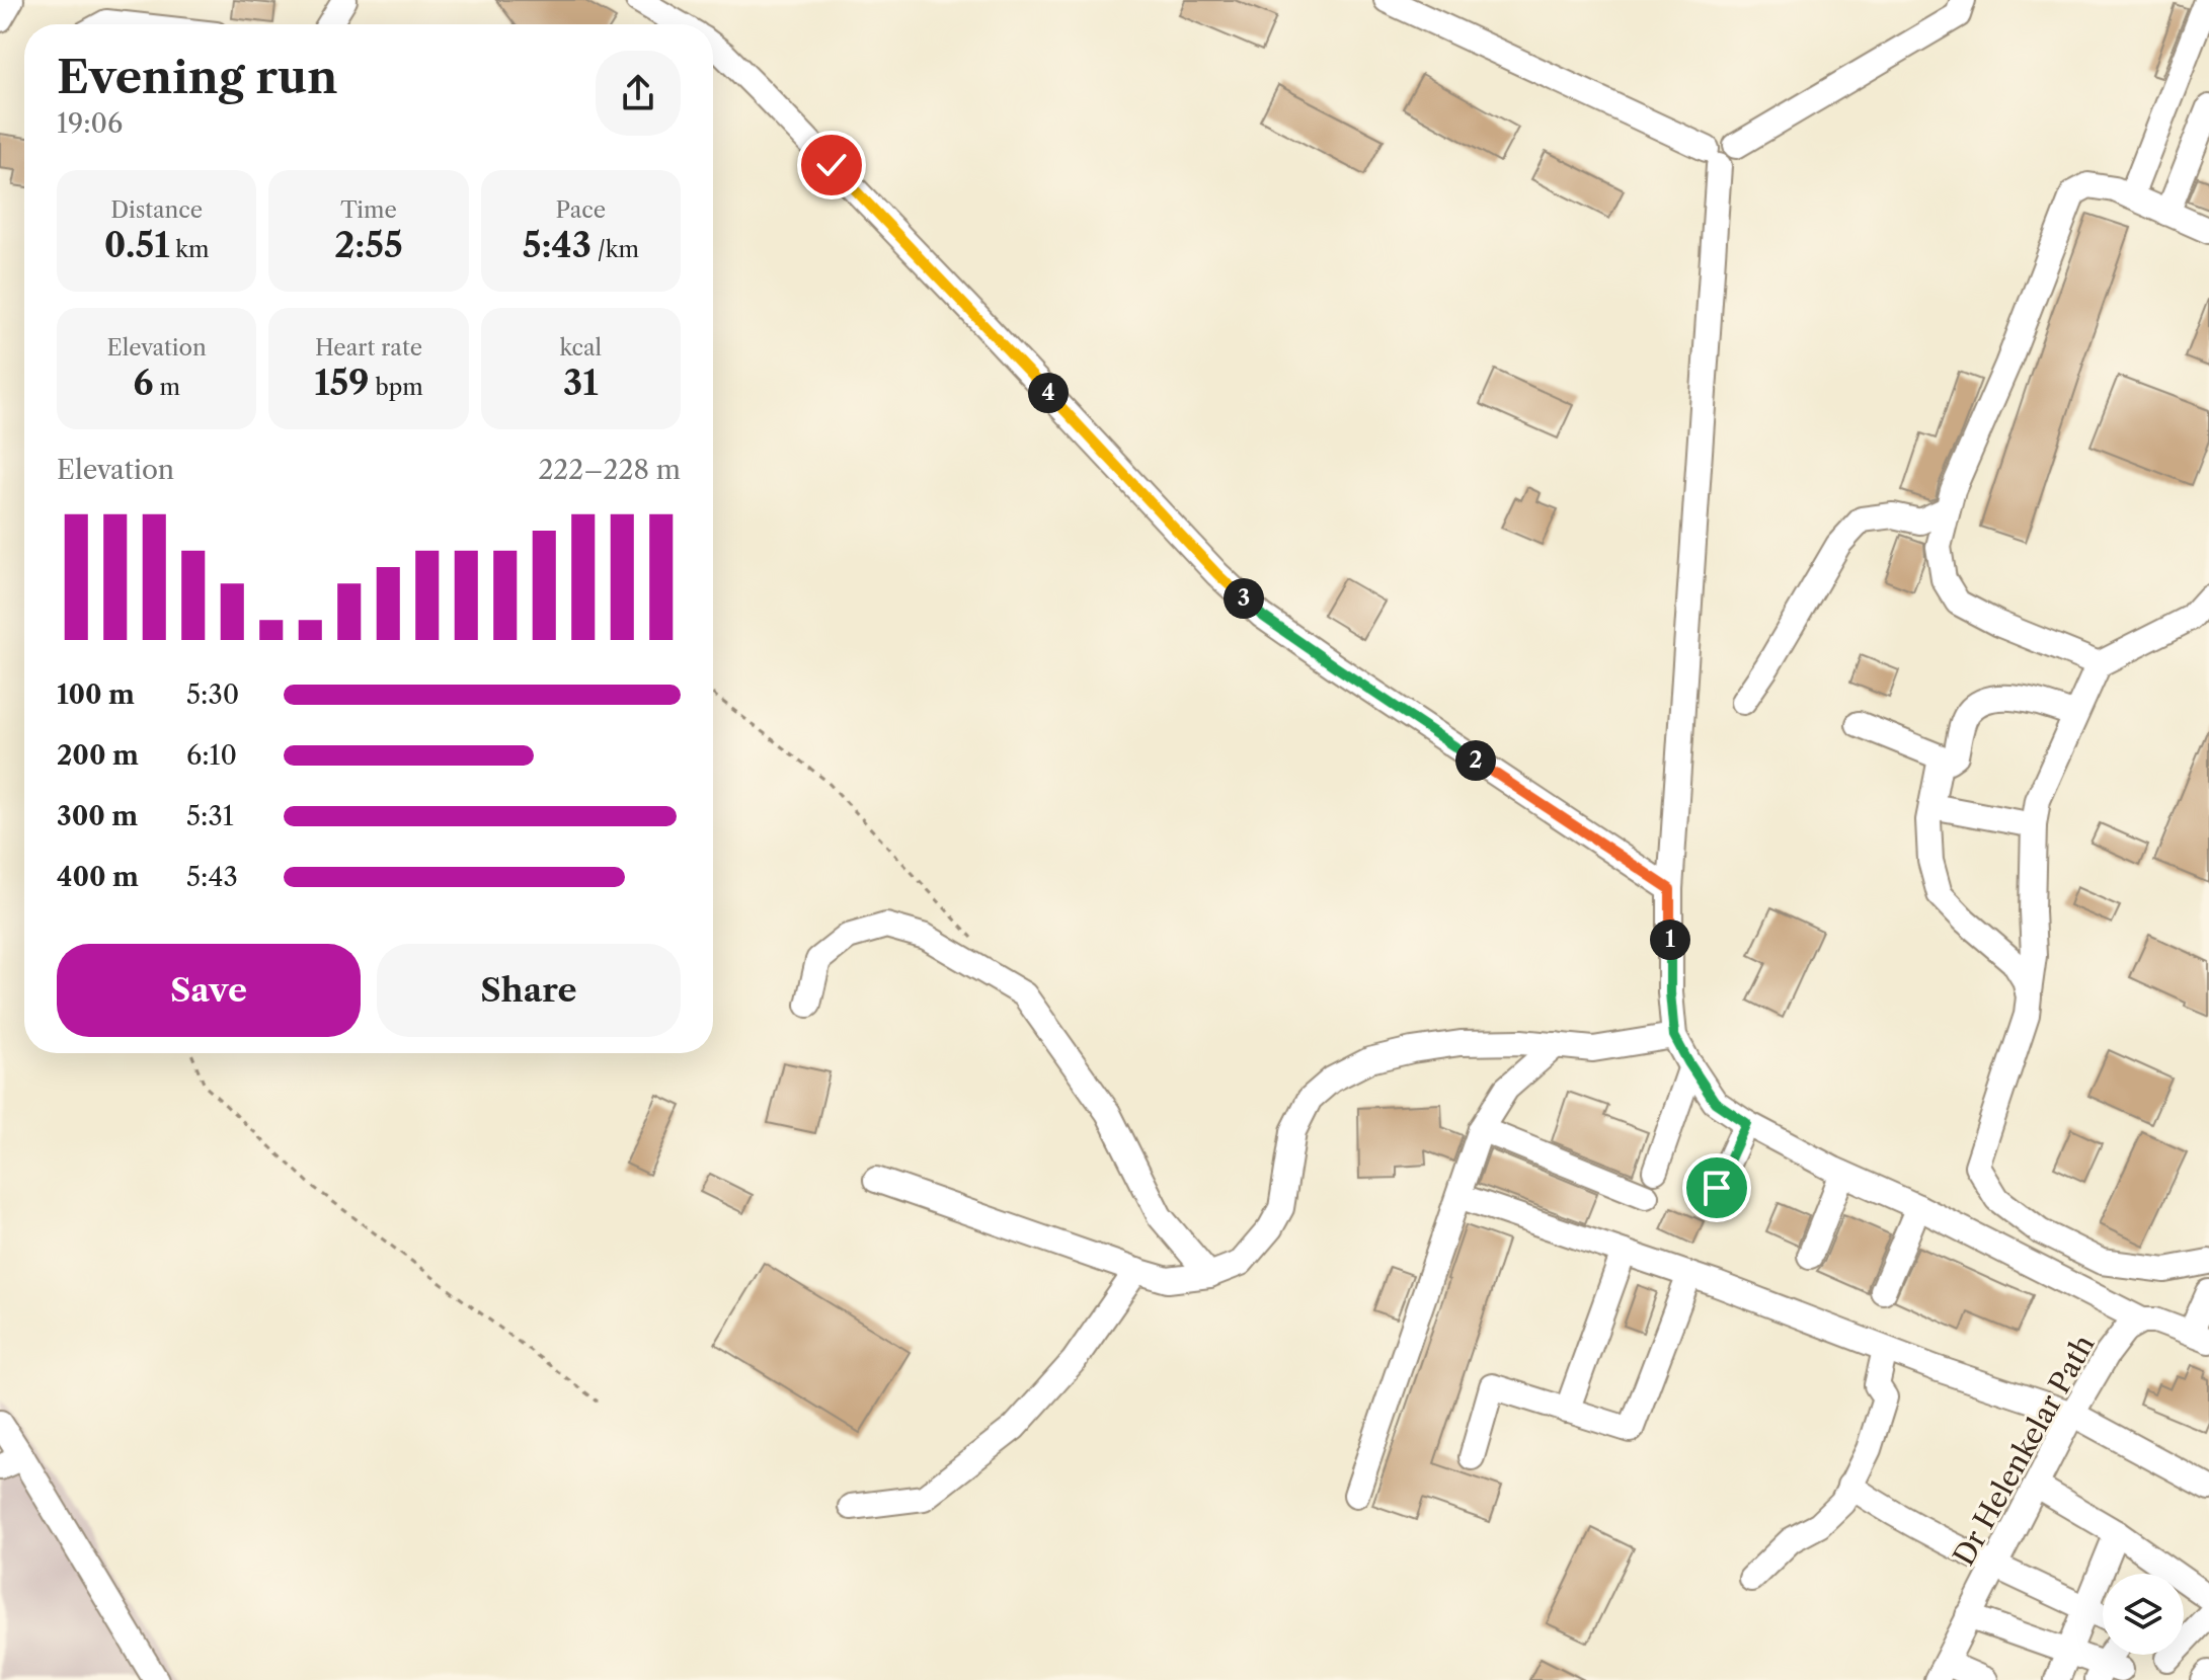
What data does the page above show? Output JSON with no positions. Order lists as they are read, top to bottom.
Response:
{
  "streets": {
    "street": ["Dr Helenkelar Path"]
  },
  "page": {
    "heading": ["Evening run", "19:06"],
    "stats": [
      ["Distance", "0.51 km"],
      ["Time", "2:55"],
      ["Pace", "5:43 /km"],
      ["Elevation", "6 m"],
      ["Heart rate", "159 bpm"],
      ["kcal", "31"]
    ],
    "pins": [
      "4",
      "3",
      "2",
      "1"
    ],
    "chart": ["Elevation", "222–228 m"],
    "list": [
      {
        "name": "100 m",
        "note": "5:30"
      },
      {
        "name": "200 m",
        "note": "6:10"
      },
      {
        "name": "300 m",
        "note": "5:31"
      },
      {
        "name": "400 m",
        "note": "5:43"
      }
    ],
    "buttons": ["Save", "Share"]
  }
}
